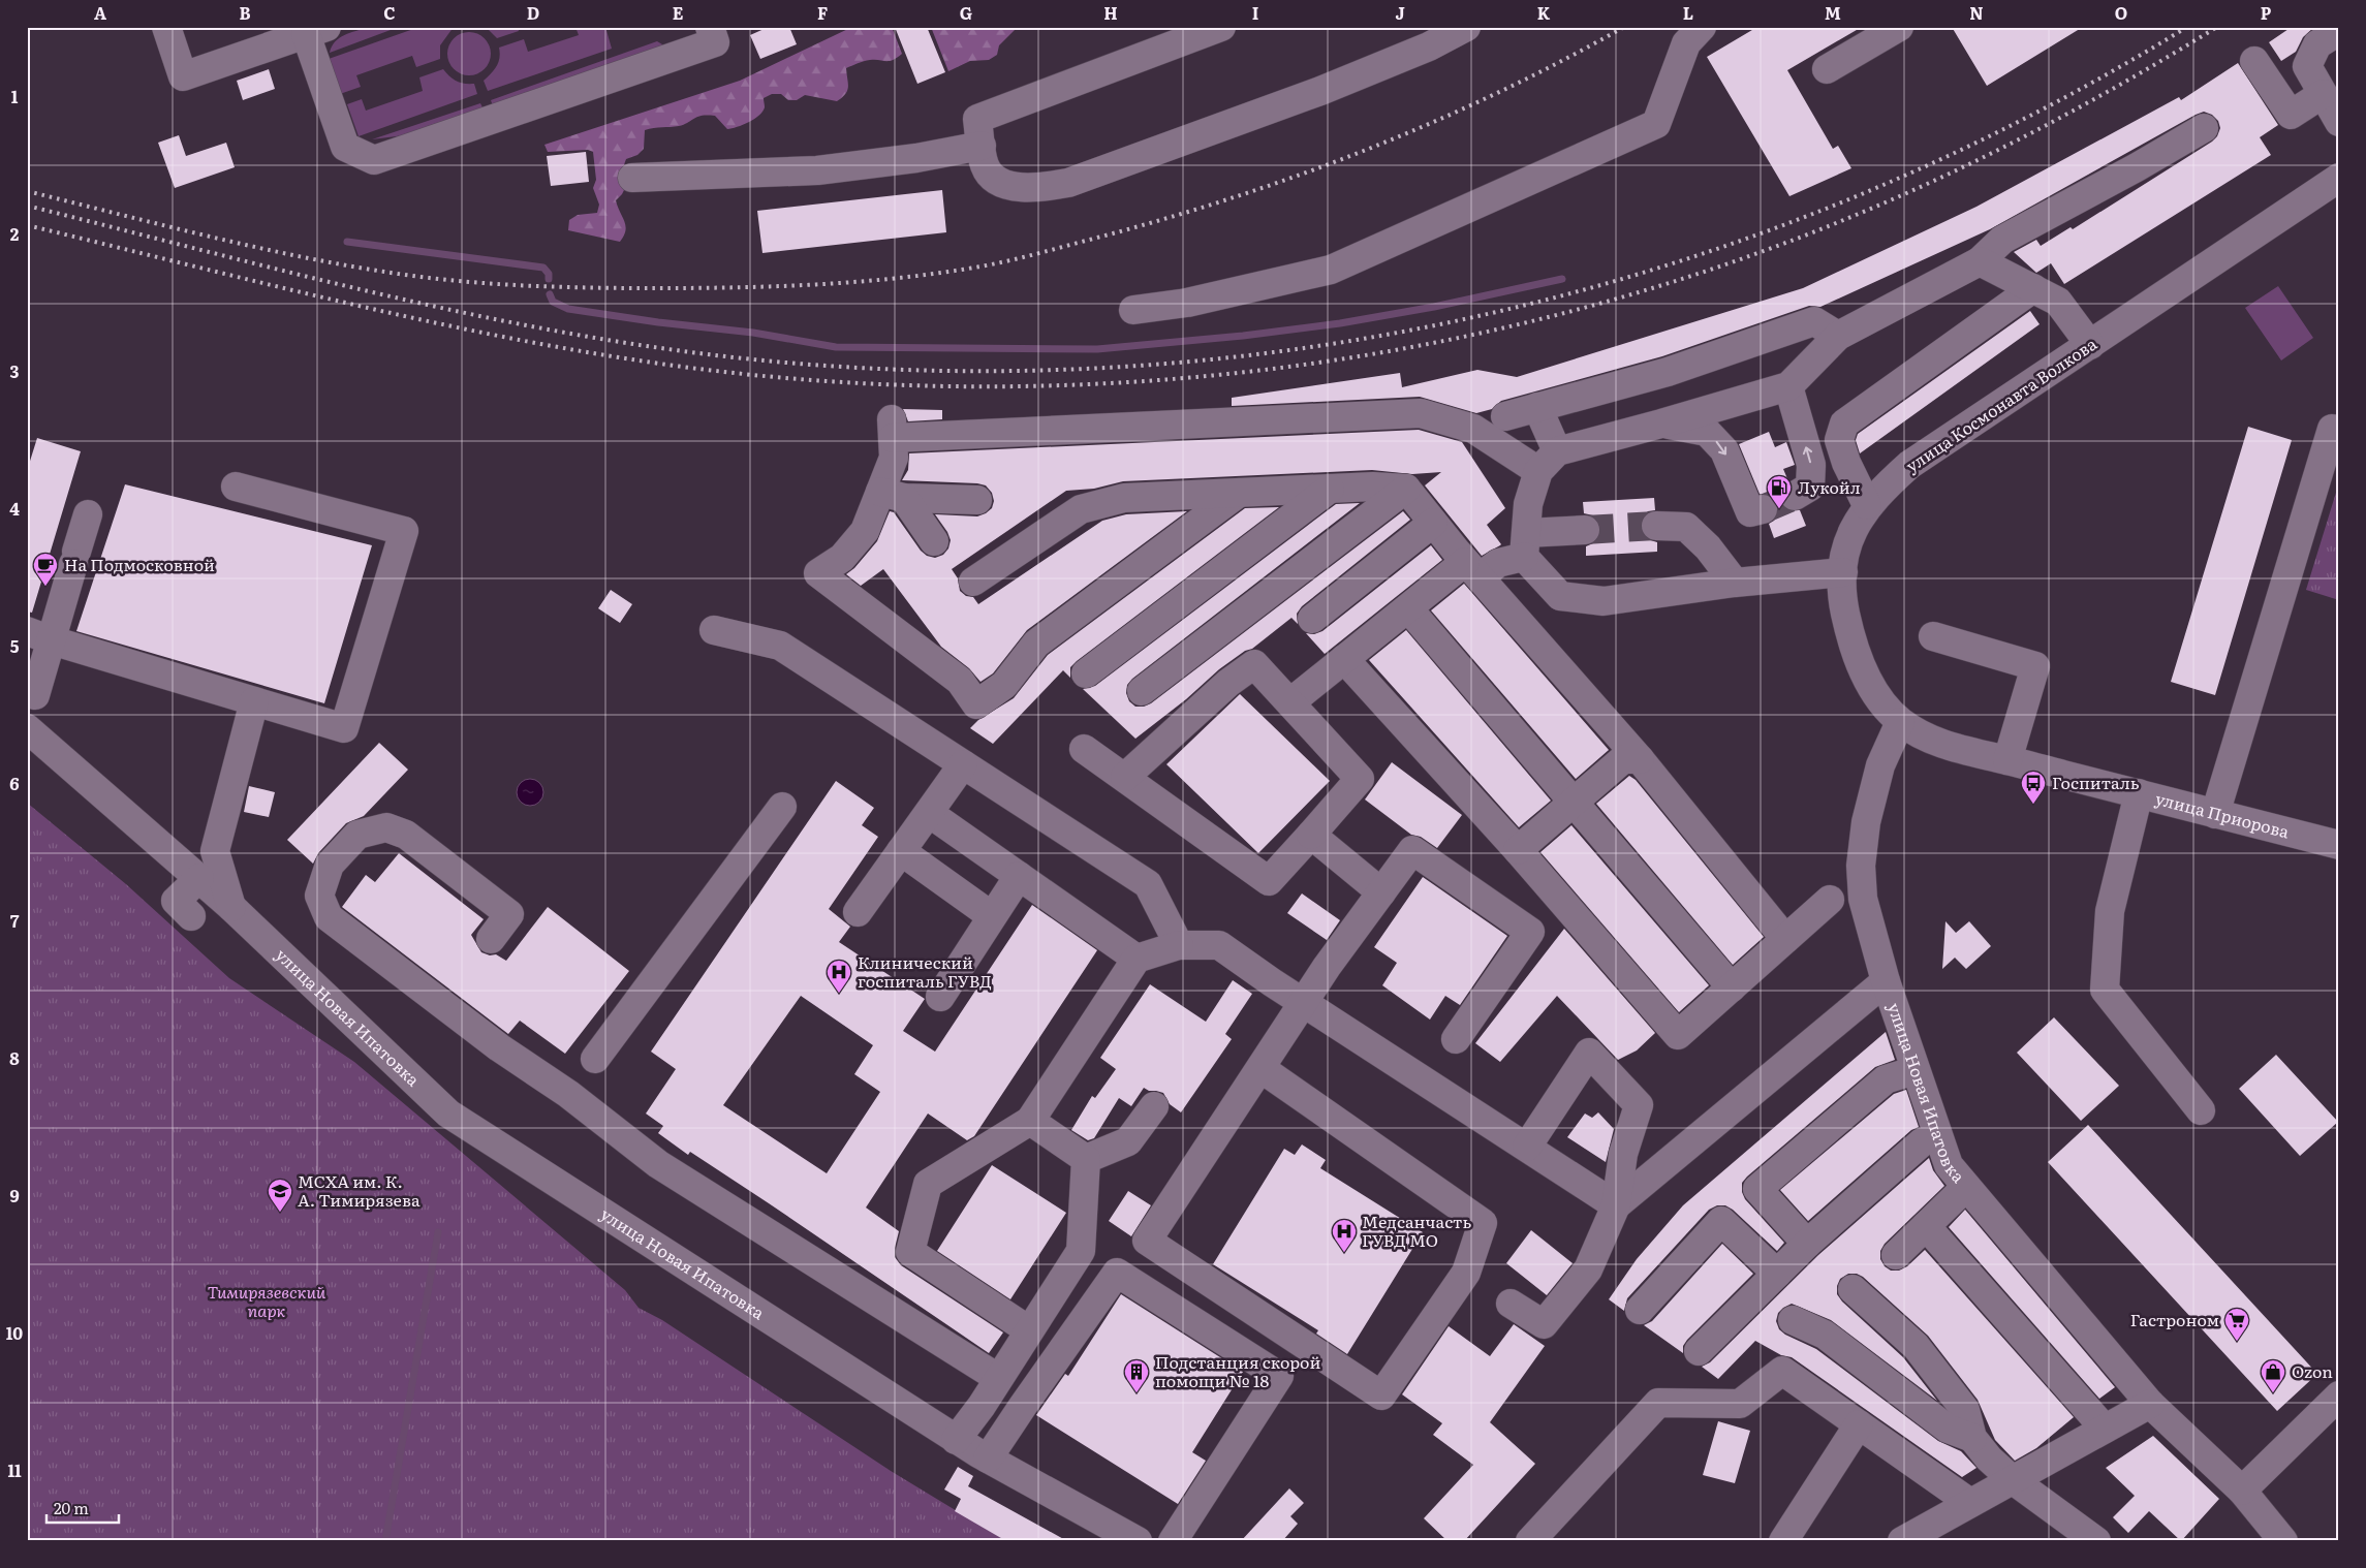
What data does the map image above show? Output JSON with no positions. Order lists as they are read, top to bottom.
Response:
{
  "streets": {
    "street": ["улица Космонавта Волкова", "улица Приорова", "улица Новая Ипатовка"]
  },
  "crossings": [
    ["улица Космонавта Волкова", "улица Приорова"],
    ["улица Космонавта Волкова", "улица Новая Ипатовка"],
    ["улица Приорова", "улица Новая Ипатовка"]
  ],
  "parks": ["Тимирязевский парк"],
  "places": {
    "fuel station": ["Лукойл"],
    "cafe": ["На Подмосковной"],
    "bus stop": ["Госпиталь"],
    "hospital": ["Клинический госпиталь ГУВД", "Медсанчасть ГУВД МО"],
    "school or university": ["МСХА им. К. А. Тимирязева"],
    "supermarket": ["Гастроном"],
    "building": ["Подстанция скорой помощи № 18"],
    "shop": ["Ozon"]
  },
  "scale_bar": "20 m",
  "grid": {
    "columns": [
      "A",
      "B",
      "C",
      "D",
      "E",
      "F",
      "G",
      "H",
      "I",
      "J",
      "K",
      "L",
      "M",
      "N",
      "O",
      "P"
    ],
    "rows": [
      "1",
      "2",
      "3",
      "4",
      "5",
      "6",
      "7",
      "8",
      "9",
      "10",
      "11"
    ]
  }
}
